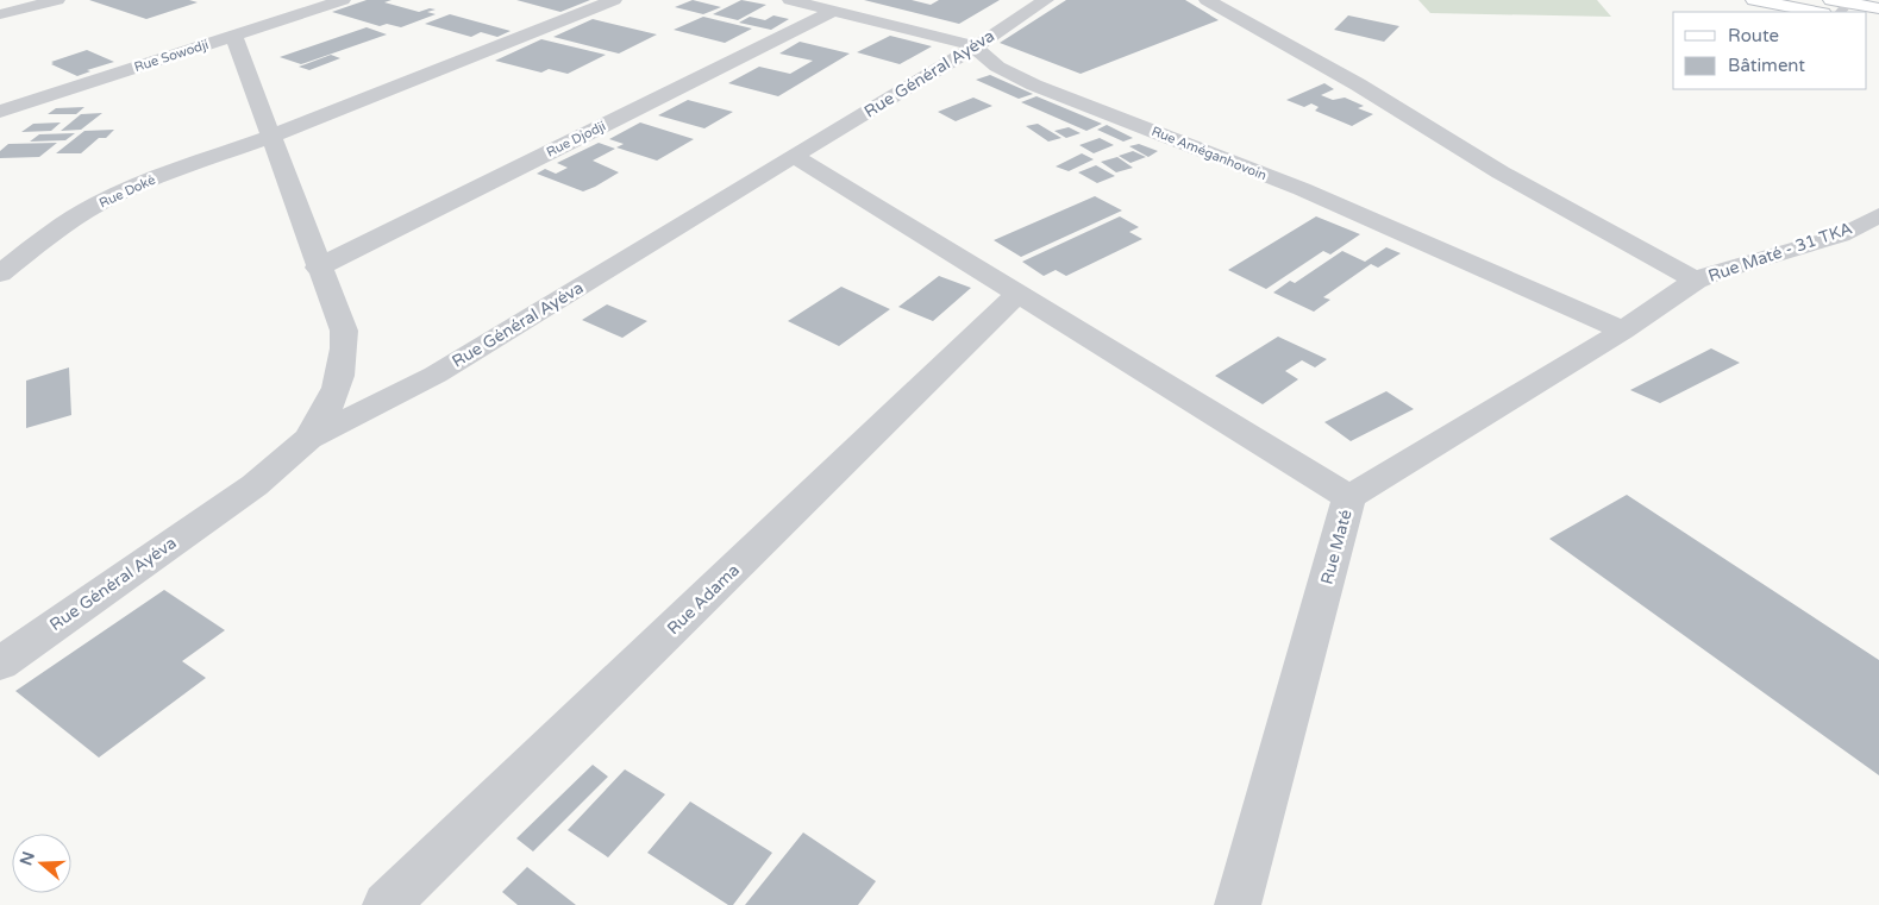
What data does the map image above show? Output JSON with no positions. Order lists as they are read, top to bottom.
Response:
{
  "streets": {
    "street": [
      "Rue Sowodji",
      "Rue Général Ayéva",
      "Rue Djodji",
      "Rue Améganhovoin",
      "Rue Doké",
      "Rue Maté - 31 TKA",
      "Rue Maté",
      "Rue Adama"
    ]
  },
  "crossings": [
    ["Rue Général Ayéva", "Rue Améganhovoin"],
    ["Rue Djodji", "Rue Améganhovoin"],
    ["Rue Améganhovoin", "Rue Maté - 31 TKA"],
    ["Rue Améganhovoin", "Rue Maté"],
    ["Rue Maté - 31 TKA", "Rue Maté"]
  ],
  "legend": ["Route", "Bâtiment"],
  "north": "left"
}
